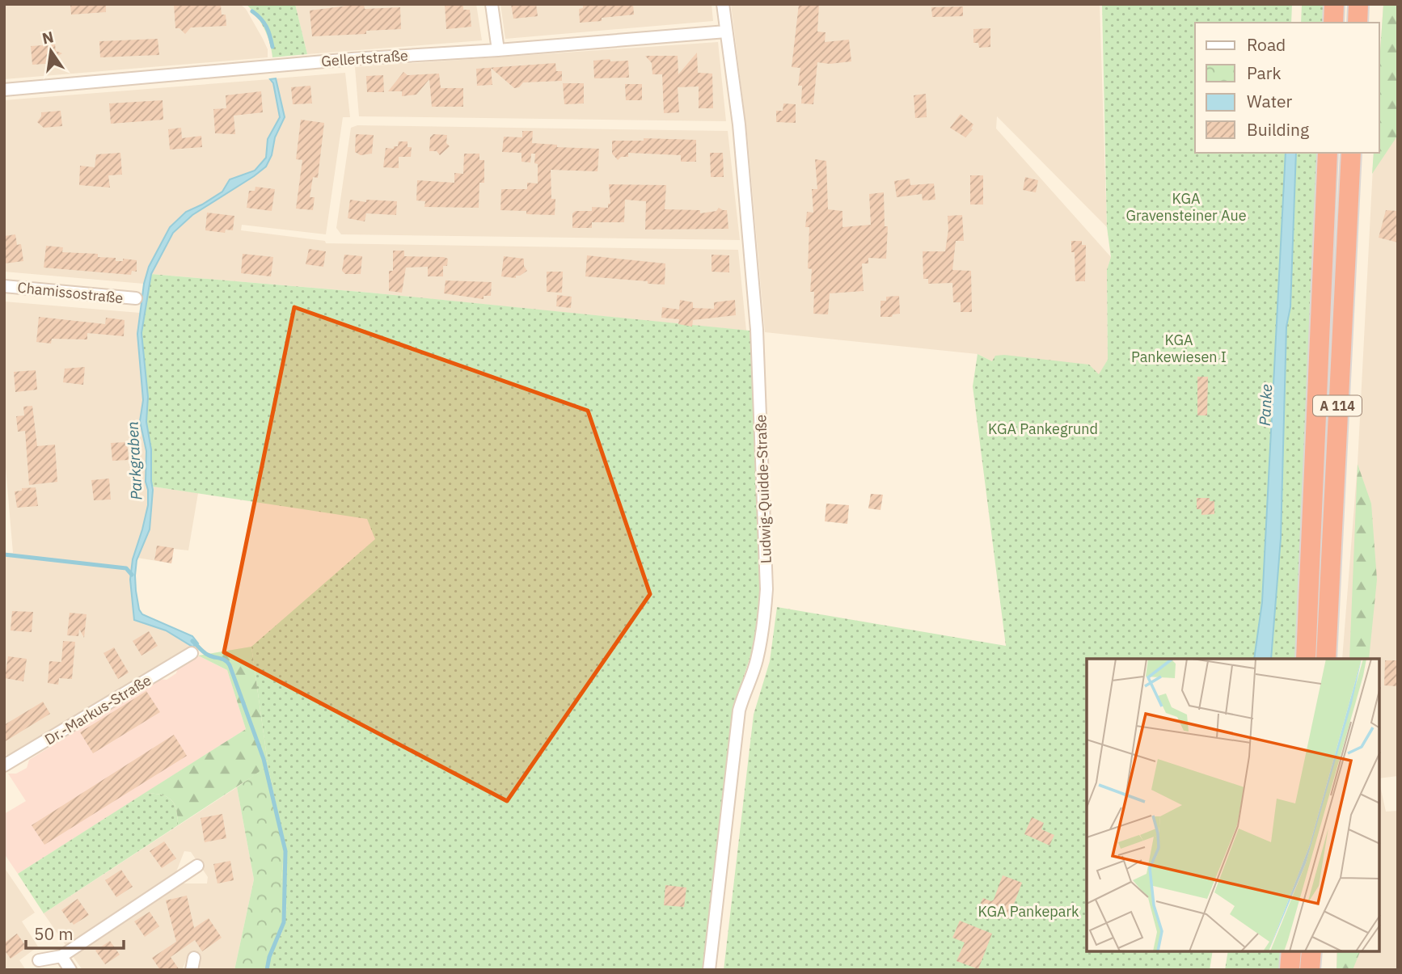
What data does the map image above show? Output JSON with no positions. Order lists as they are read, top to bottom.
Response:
{
  "streets": {
    "highway": ["A 114"],
    "street": [
      "Gellertstraße",
      "Chamissostraße",
      "Ludwig-Quidde-Straße",
      "Dr.-Markus-Straße"
    ]
  },
  "crossings": [
    ["Gellertstraße", "Ludwig-Quidde-Straße"]
  ],
  "water": ["Panke", "Parkgraben"],
  "parks": [
    "KGA Gravensteiner Aue",
    "KGA Pankewiesen I",
    "KGA Pankegrund",
    "KGA Pankepark"
  ],
  "legend": [
    "Road",
    "Park",
    "Water",
    "Building"
  ],
  "scale_bar": "50 m",
  "north": "top"
}
